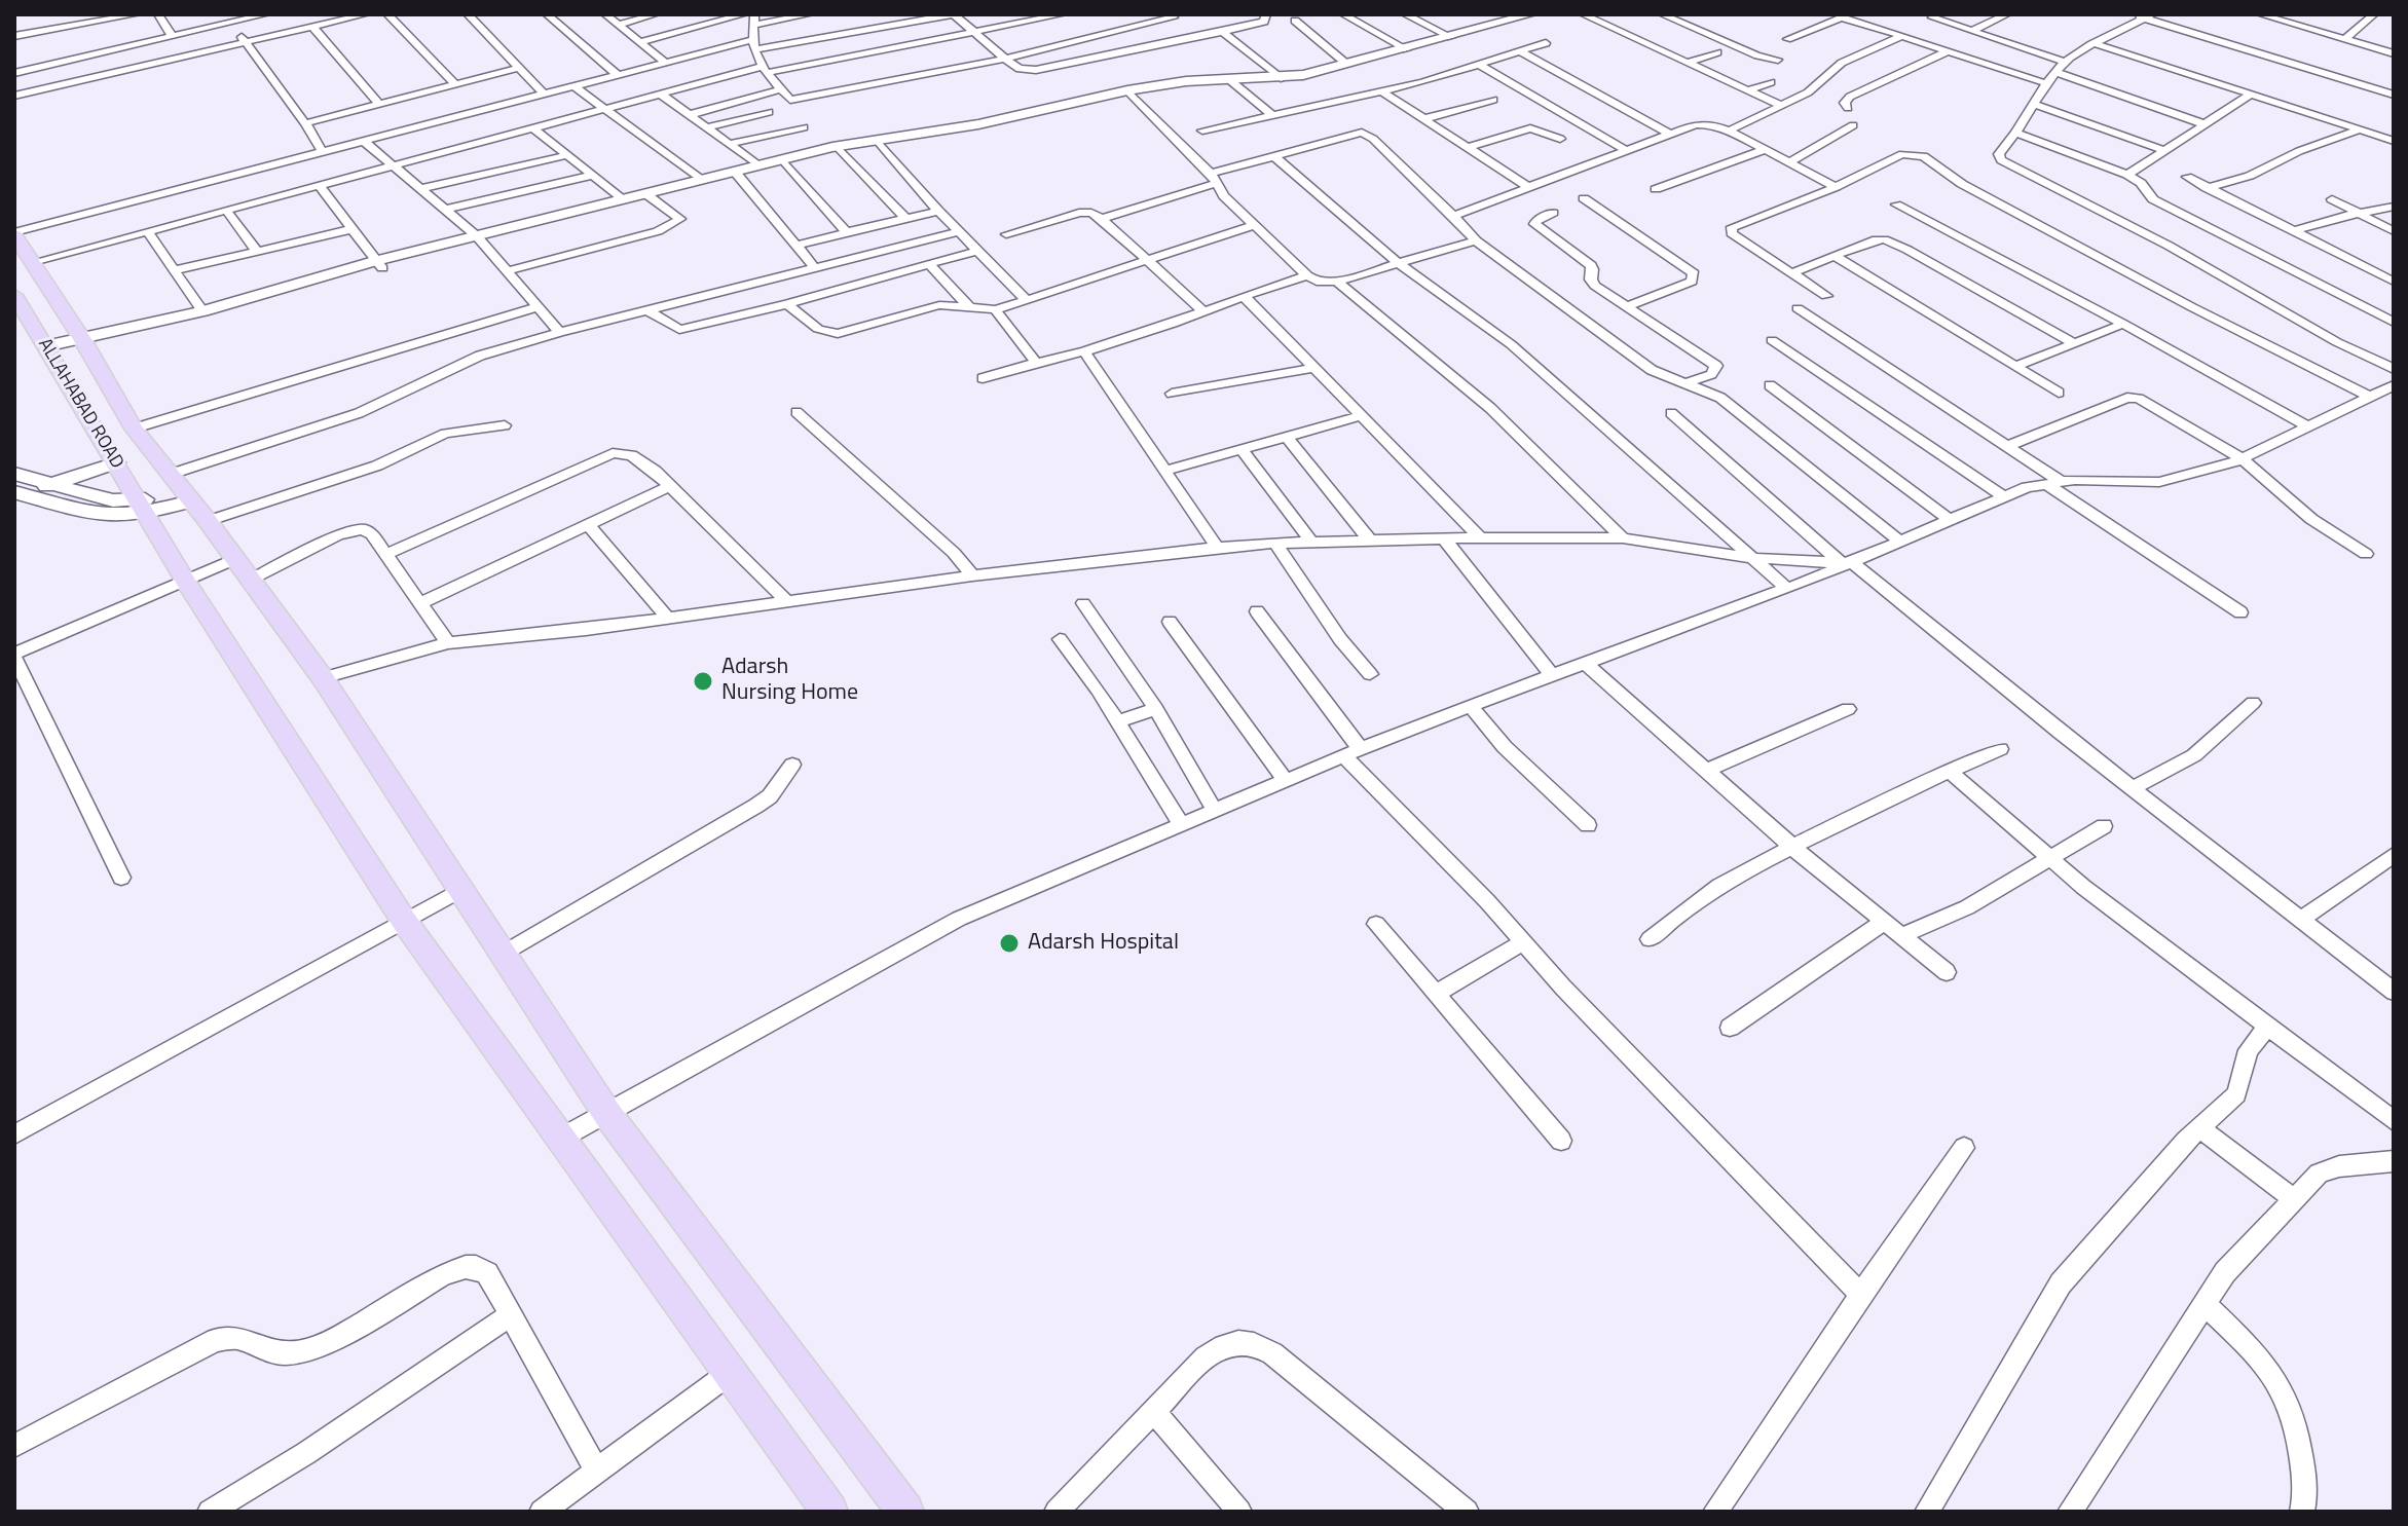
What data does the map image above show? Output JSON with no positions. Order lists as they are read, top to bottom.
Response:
{
  "streets": {
    "main road": ["ALLAHABAD ROAD"]
  },
  "places": ["Adarsh Nursing Home", "Adarsh Hospital"]
}
